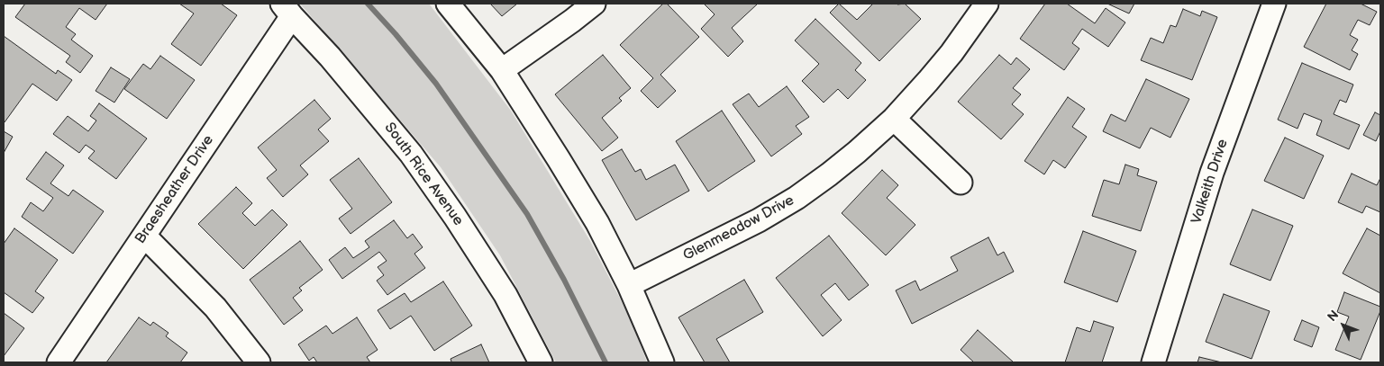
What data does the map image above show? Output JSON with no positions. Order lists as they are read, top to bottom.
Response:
{
  "streets": {
    "street": [
      "South Rice Avenue",
      "Valkeith Drive",
      "Braesheather Drive",
      "Glenmeadow Drive"
    ]
  },
  "crossings": [
    ["South Rice Avenue", "Braesheather Drive"]
  ],
  "north": "top left"
}
